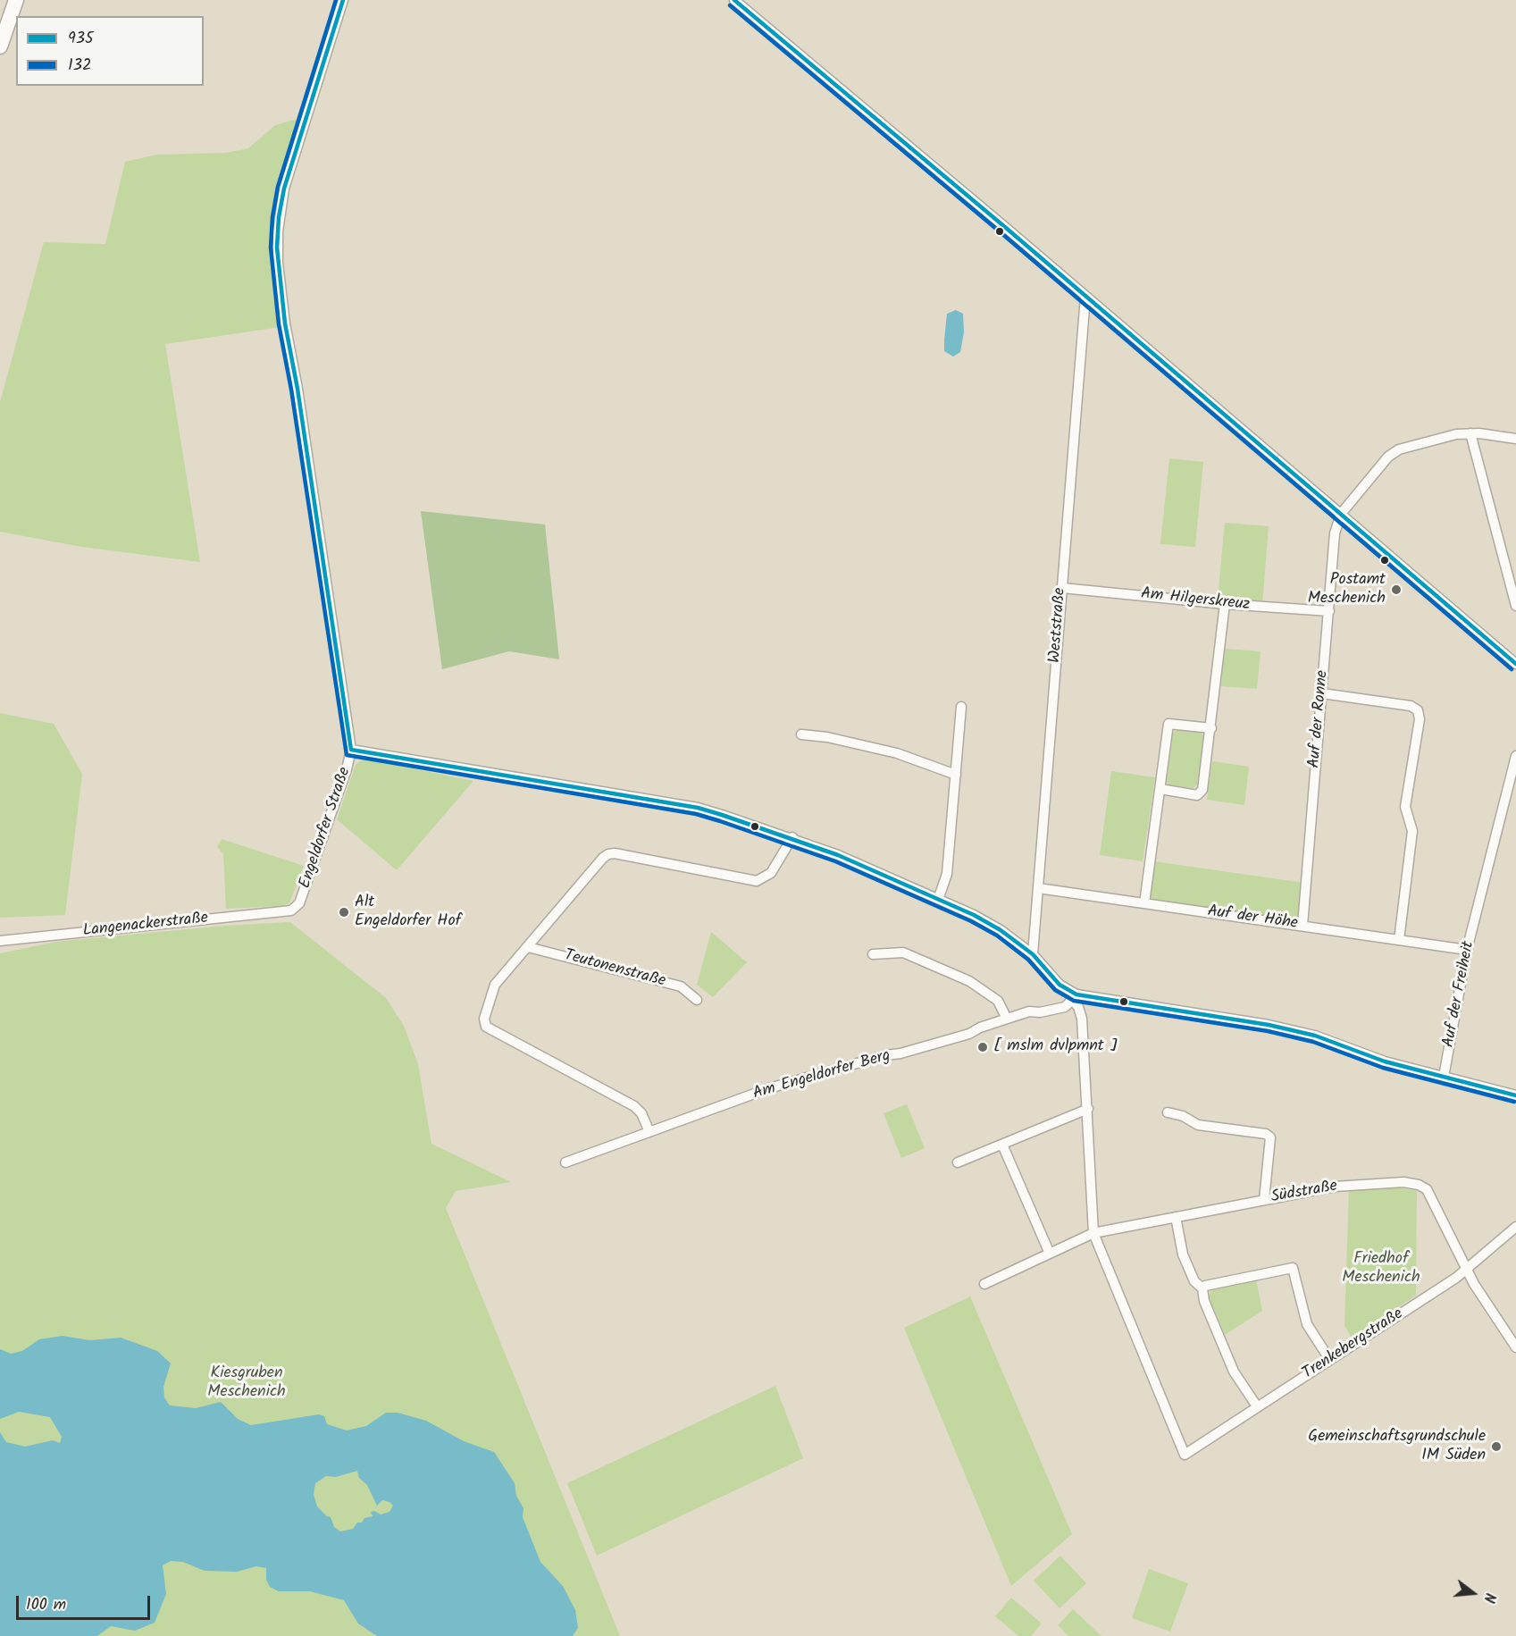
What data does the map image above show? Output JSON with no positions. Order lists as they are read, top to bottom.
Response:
{
  "streets": {
    "street": [
      "Am Hilgerskreuz",
      "Weststraße",
      "Auf der Ronne",
      "Engeldorfer Straße",
      "Auf der Höhe",
      "Langenackerstraße",
      "Teutonenstraße",
      "Auf der Freiheit",
      "Am Engeldorfer Berg",
      "Südstraße",
      "Trenkebergstraße"
    ]
  },
  "crossings": [
    ["Am Hilgerskreuz", "Weststraße"],
    ["Am Hilgerskreuz", "Auf der Ronne"],
    ["Weststraße", "Engeldorfer Straße"],
    ["Weststraße", "Auf der Höhe"],
    ["Auf der Ronne", "Auf der Höhe"],
    ["Engeldorfer Straße", "Langenackerstraße"],
    ["Engeldorfer Straße", "Auf der Freiheit"],
    ["Engeldorfer Straße", "Am Engeldorfer Berg"],
    ["Auf der Höhe", "Auf der Freiheit"],
    ["Südstraße", "Trenkebergstraße"]
  ],
  "parks": ["Friedhof Meschenich", "Kiesgruben Meschenich"],
  "places": [
    "Postamt Meschenich",
    "Alt Engeldorfer Hof",
    "[ mslm dvlpmnt ]",
    "Gemeinschaftsgrundschule IM Süden"
  ],
  "lines": ["transit line 935", "transit line 132"],
  "legend": ["935", "132"],
  "scale_bar": "100 m",
  "north": "right"
}
